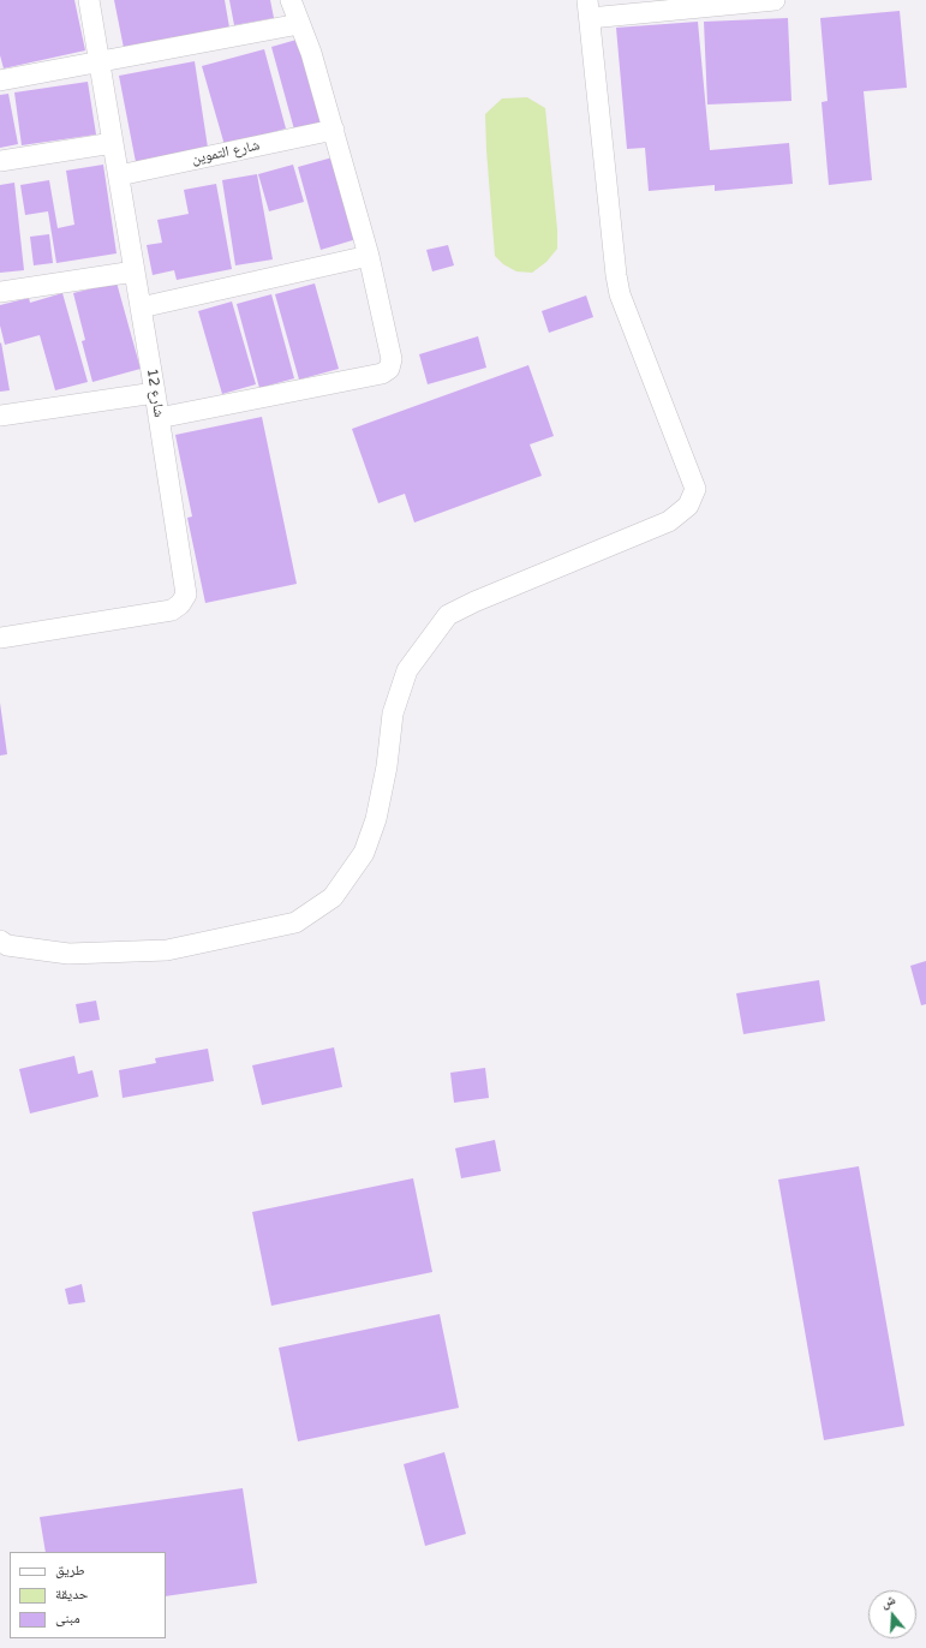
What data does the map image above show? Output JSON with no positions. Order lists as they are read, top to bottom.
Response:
{
  "streets": {
    "street": ["شارع التموين", "شارع 12"]
  },
  "crossings": [
    ["شارع التموين", "شارع 12"]
  ],
  "legend": ["طريق", "حديقة", "مبنى"],
  "north": "top"
}
